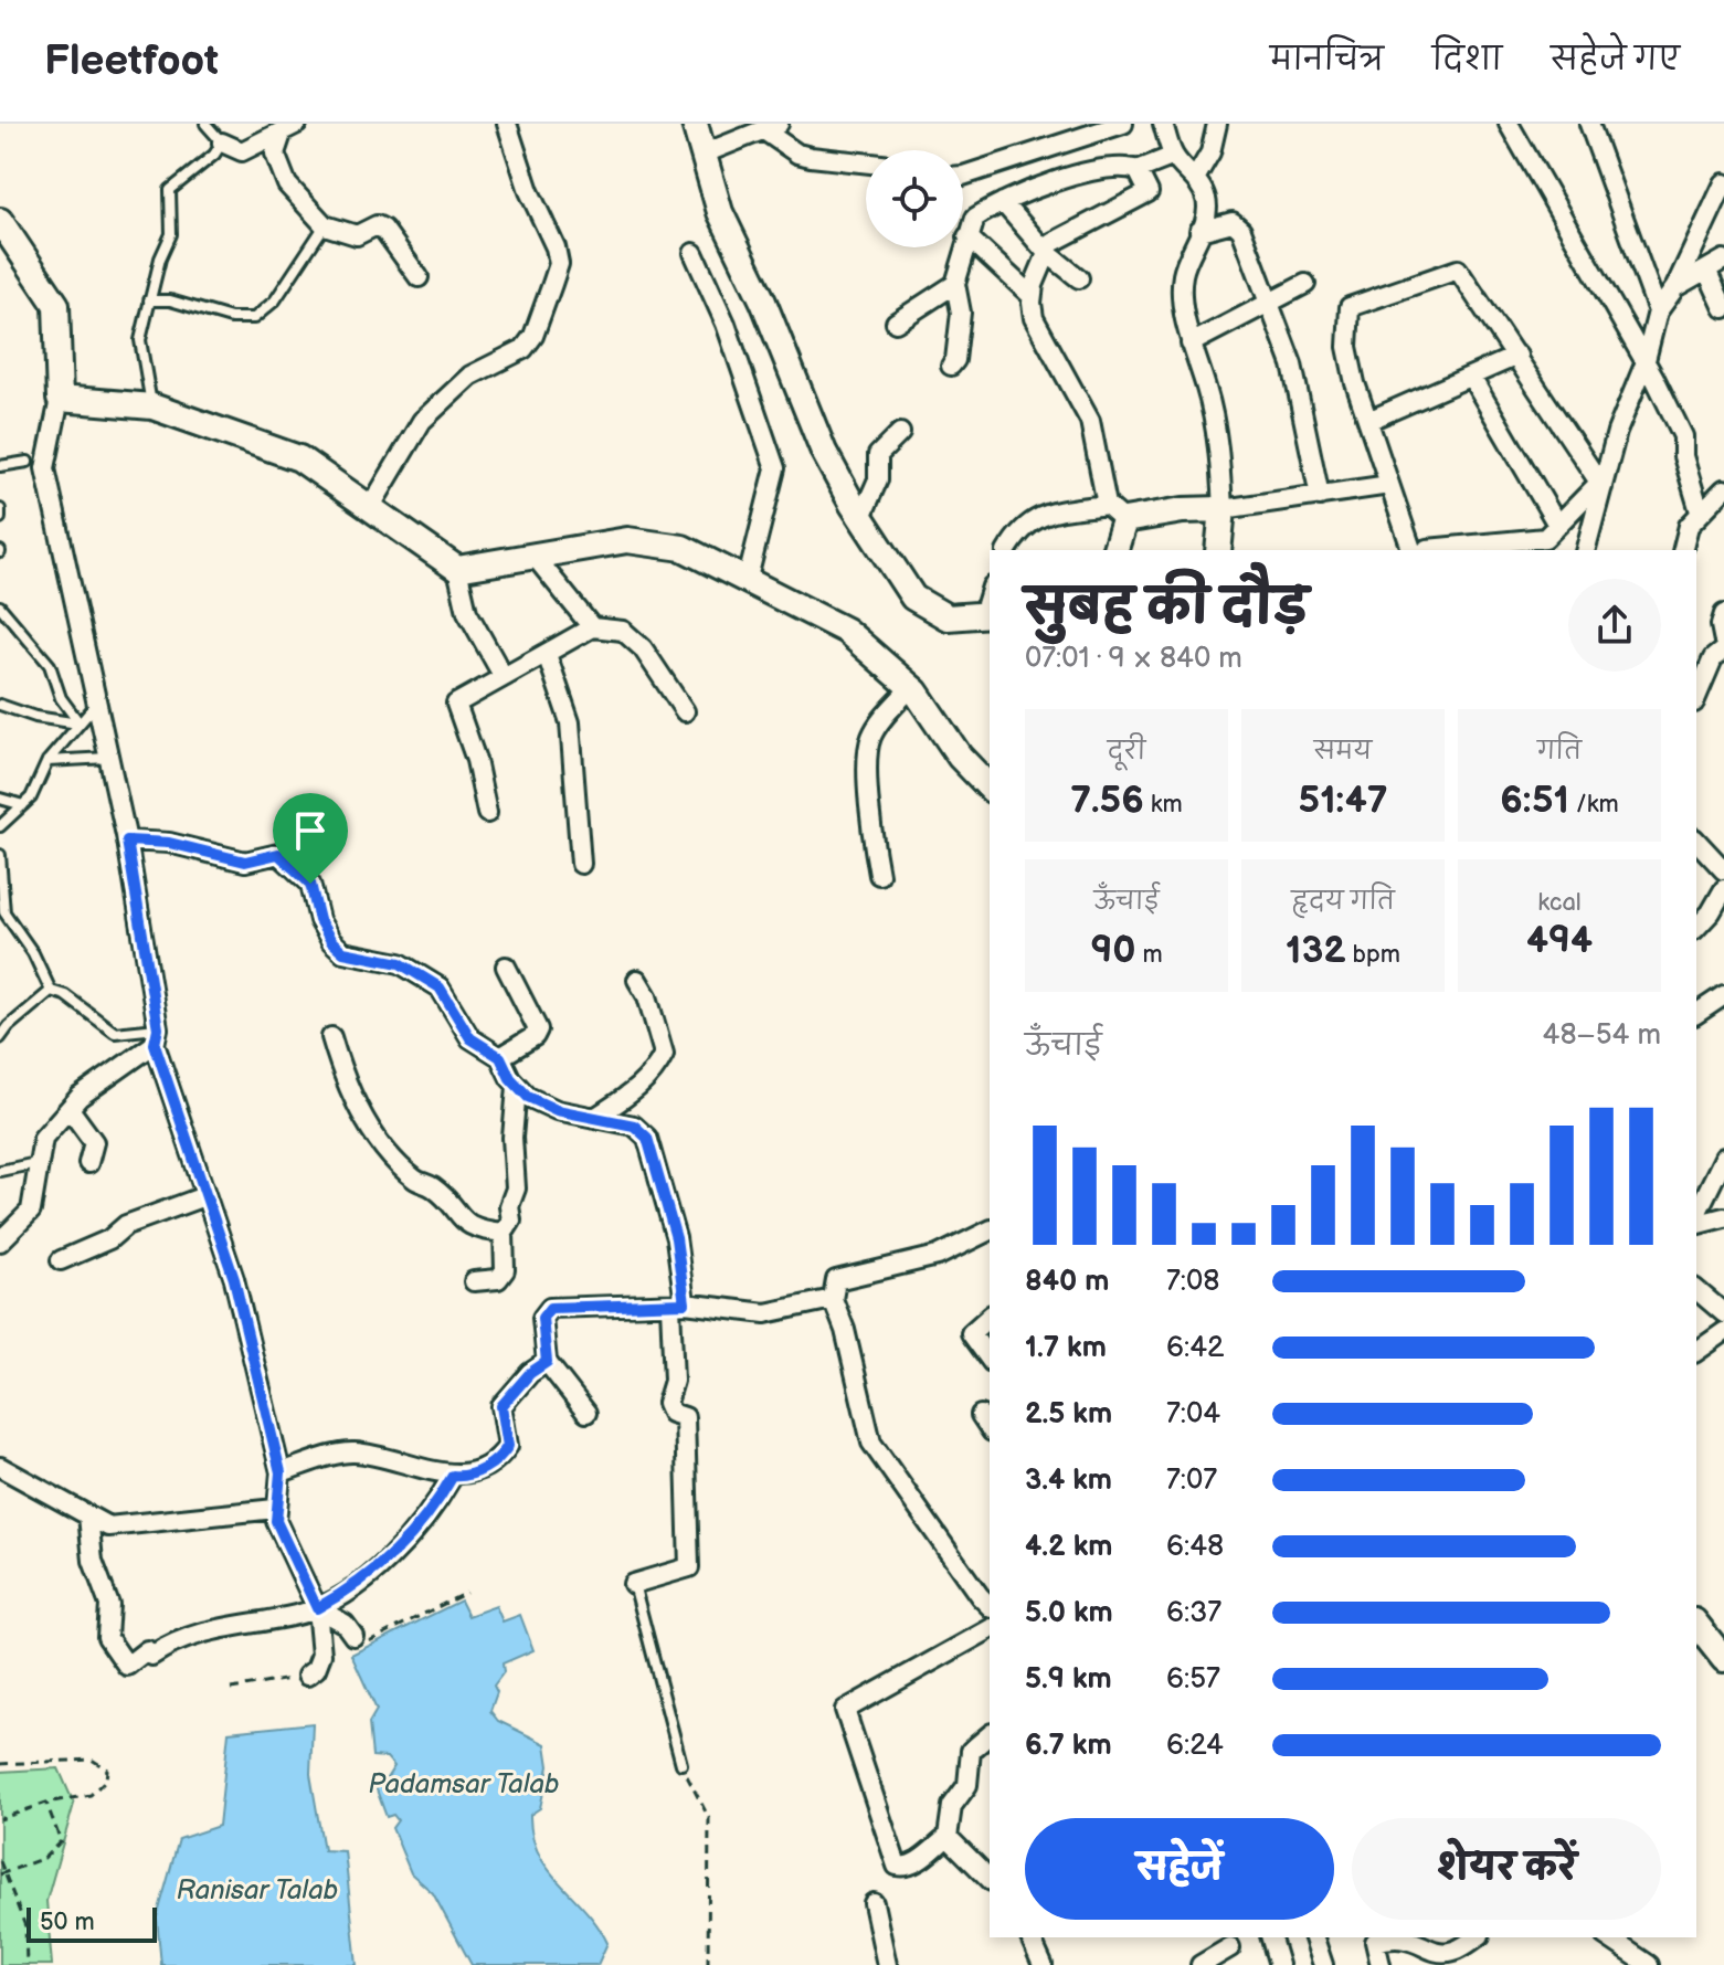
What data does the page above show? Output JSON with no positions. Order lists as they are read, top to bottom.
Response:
{
  "water": ["Padamsar Talab", "Ranisar Talab"],
  "scale_bar": "50 m",
  "page": {
    "header": "Fleetfoot",
    "nav": ["मानचित्र", "दिशा", "सहेजे गए"],
    "heading": ["सुबह की दौड़", "07:01 · 9 × 840 m"],
    "stats": [
      ["दूरी", "7.56 km"],
      ["समय", "51:47"],
      ["गति", "6:51 /km"],
      ["ऊँचाई", "90 m"],
      ["हृदय गति", "132 bpm"],
      ["kcal", "494"]
    ],
    "chart": ["ऊँचाई", "48–54 m"],
    "list": [
      {
        "name": "840 m",
        "note": "7:08"
      },
      {
        "name": "1.7 km",
        "note": "6:42"
      },
      {
        "name": "2.5 km",
        "note": "7:04"
      },
      {
        "name": "3.4 km",
        "note": "7:07"
      },
      {
        "name": "4.2 km",
        "note": "6:48"
      },
      {
        "name": "5.0 km",
        "note": "6:37"
      },
      {
        "name": "5.9 km",
        "note": "6:57"
      },
      {
        "name": "6.7 km",
        "note": "6:24"
      }
    ],
    "buttons": ["सहेजें", "शेयर करें"],
    "scale": "50 m"
  }
}
